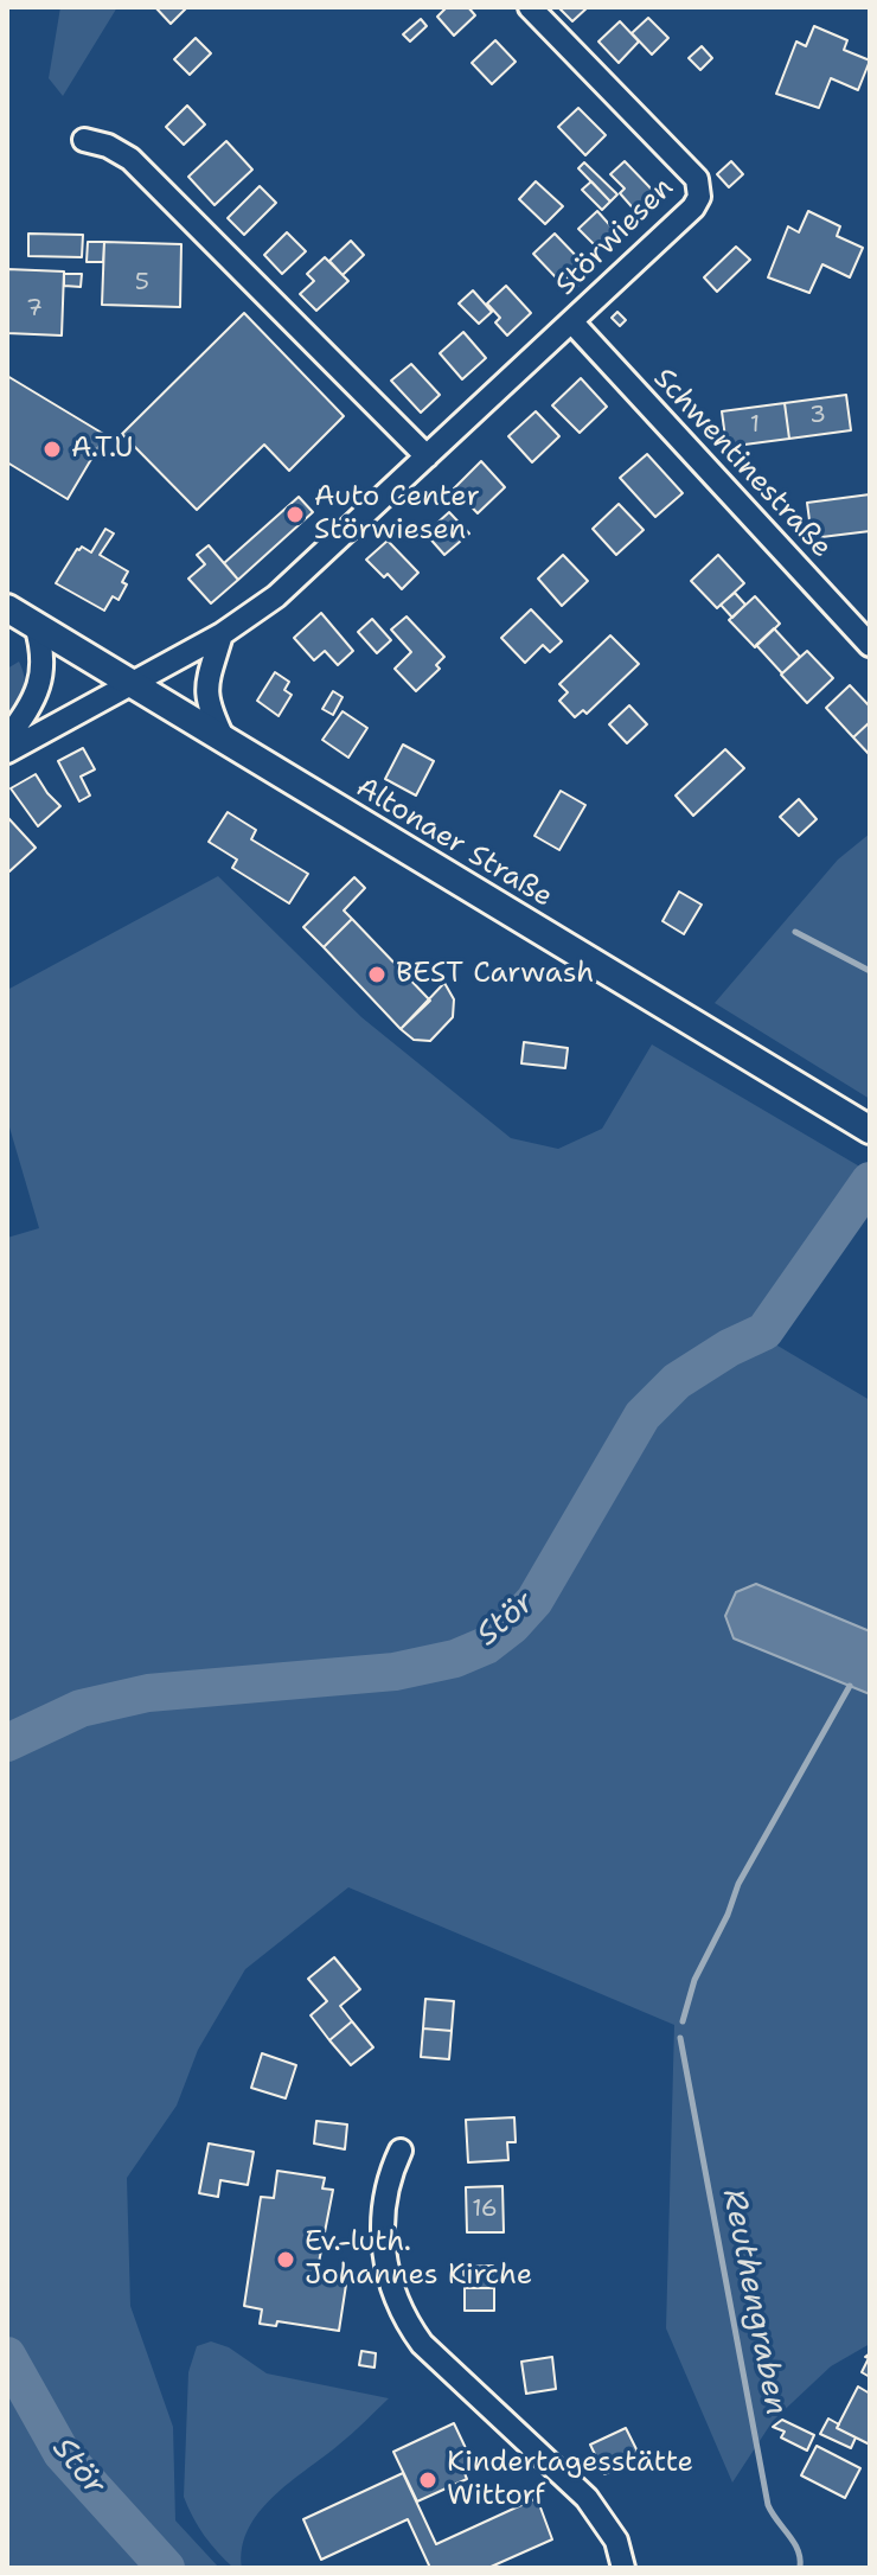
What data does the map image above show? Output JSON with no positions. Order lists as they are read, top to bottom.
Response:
{
  "streets": {
    "main road": ["Altonaer Straße"],
    "street": ["Störwiesen", "Schwentinestraße"]
  },
  "crossings": [
    ["Störwiesen", "Schwentinestraße"],
    ["Störwiesen", "Altonaer Straße"]
  ],
  "water": ["Stör", "Reuthengraben"],
  "places": [
    "A.T.U",
    "Auto Center Störwiesen",
    "BEST Carwash",
    "Ev.-luth. Johannes Kirche",
    "Kindertagesstätte Wittorf"
  ],
  "house_numbers": [
    "5",
    "7",
    "3",
    "1",
    "16"
  ]
}
